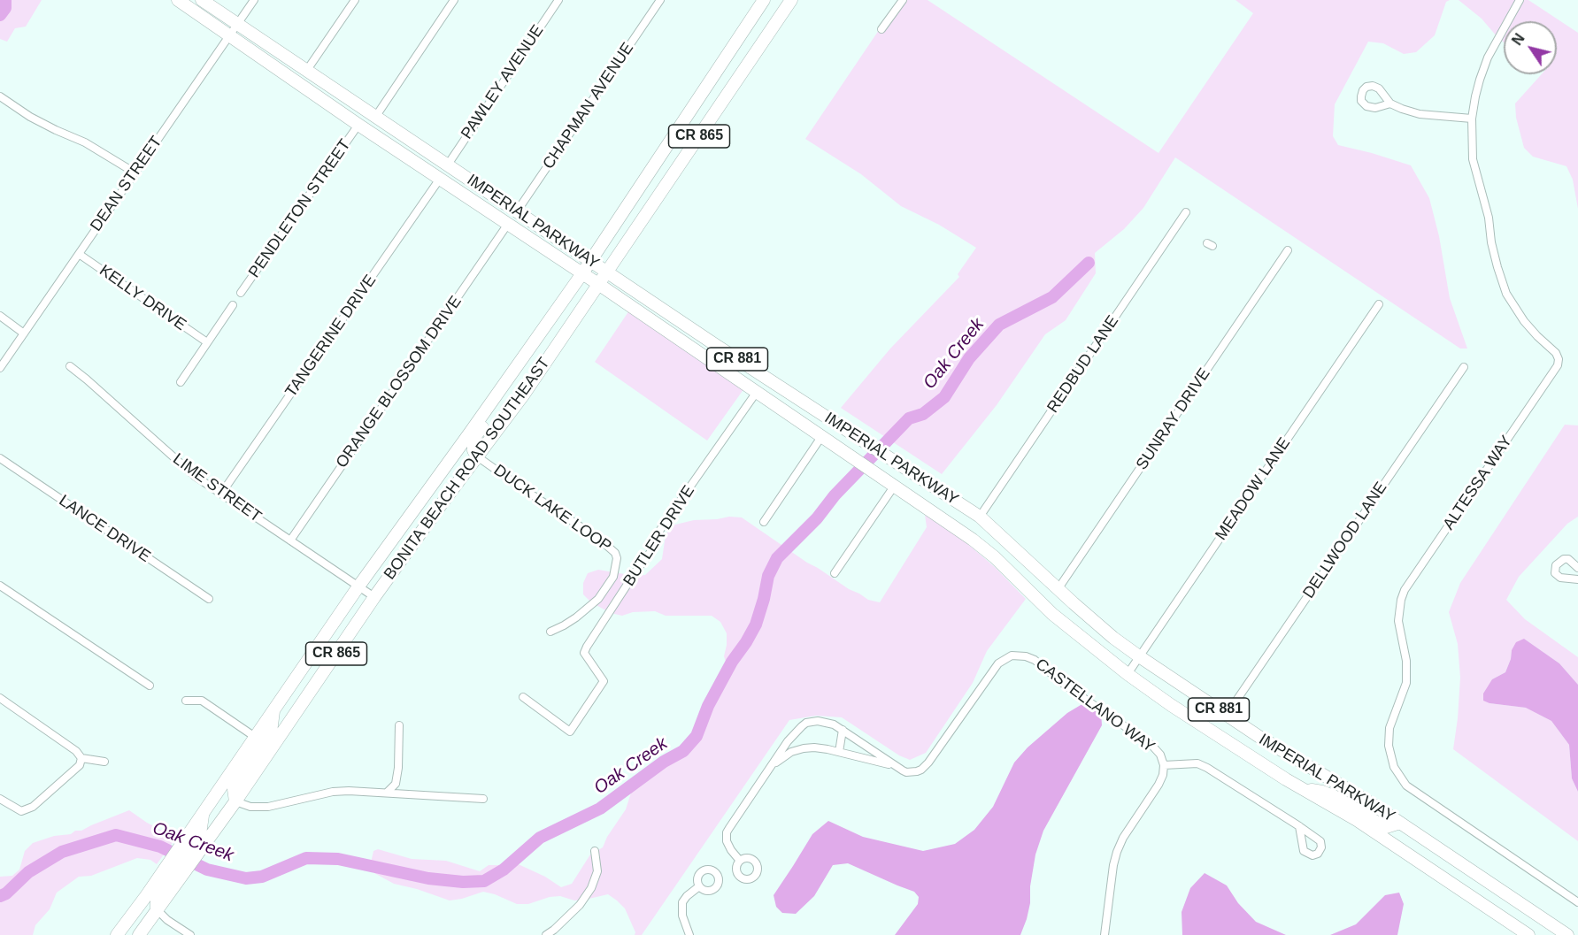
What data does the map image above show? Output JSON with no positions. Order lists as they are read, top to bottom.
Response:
{
  "streets": {
    "main road": [
      "CR 865",
      "IMPERIAL PARKWAY",
      "CR 881",
      "BONITA BEACH ROAD SOUTHEAST"
    ],
    "street": [
      "PAWLEY AVENUE",
      "CHAPMAN AVENUE",
      "DEAN STREET",
      "PENDLETON STREET",
      "KELLY DRIVE",
      "TANGERINE DRIVE",
      "REDBUD LANE",
      "ORANGE BLOSSOM DRIVE",
      "SUNRAY DRIVE",
      "ALTESSA WAY",
      "LIME STREET",
      "MEADOW LANE",
      "DUCK LAKE LOOP",
      "LANCE DRIVE",
      "BUTLER DRIVE",
      "DELLWOOD LANE",
      "CASTELLANO WAY"
    ]
  },
  "crossings": [
    ["PAWLEY AVENUE", "IMPERIAL PARKWAY"],
    ["CHAPMAN AVENUE", "IMPERIAL PARKWAY"],
    ["DEAN STREET", "IMPERIAL PARKWAY"],
    ["DEAN STREET", "KELLY DRIVE"],
    ["PENDLETON STREET", "IMPERIAL PARKWAY"],
    ["IMPERIAL PARKWAY", "TANGERINE DRIVE"],
    ["IMPERIAL PARKWAY", "REDBUD LANE"],
    ["IMPERIAL PARKWAY", "ORANGE BLOSSOM DRIVE"],
    ["IMPERIAL PARKWAY", "SUNRAY DRIVE"],
    ["IMPERIAL PARKWAY", "BONITA BEACH ROAD SOUTHEAST"],
    ["IMPERIAL PARKWAY", "MEADOW LANE"],
    ["IMPERIAL PARKWAY", "BUTLER DRIVE"],
    ["IMPERIAL PARKWAY", "DELLWOOD LANE"],
    ["TANGERINE DRIVE", "LIME STREET"],
    ["ORANGE BLOSSOM DRIVE", "LIME STREET"],
    ["BONITA BEACH ROAD SOUTHEAST", "LIME STREET"],
    ["BONITA BEACH ROAD SOUTHEAST", "DUCK LAKE LOOP"]
  ],
  "water": ["Oak Creek"],
  "north": "top left"
}
